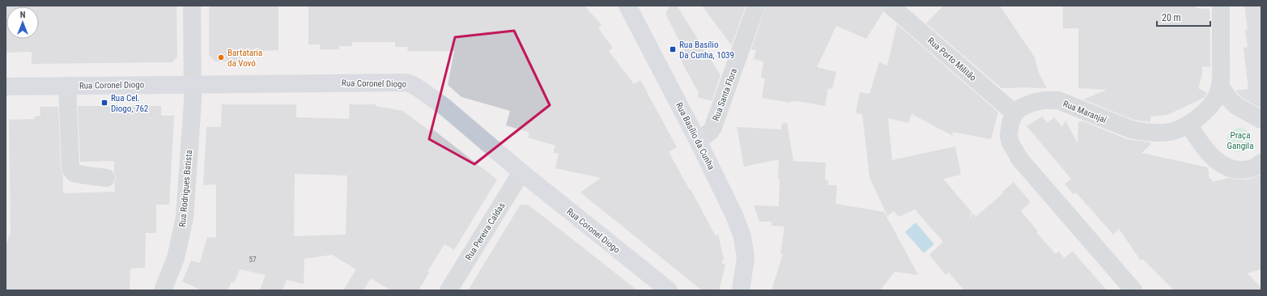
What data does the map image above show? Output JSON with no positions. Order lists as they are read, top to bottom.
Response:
{
  "streets": {
    "street": [
      "Rua Porto Militão",
      "Rua Coronel Diogo",
      "Rua Santa Flora",
      "Rua Maranjaí",
      "Rua Basílio da Cunha",
      "Rua Rodrigues Batista",
      "Rua Pereira Caldas"
    ]
  },
  "crossings": [
    ["Rua Porto Militão", "Rua Maranjaí"],
    ["Rua Coronel Diogo", "Rua Rodrigues Batista"],
    ["Rua Coronel Diogo", "Rua Pereira Caldas"],
    ["Rua Santa Flora", "Rua Basílio da Cunha"]
  ],
  "parks": ["Praça Gangila"],
  "places": {
    "transit": ["Rua Basílio Da Cunha, 1039", "Rua Cel. Diogo, 762"],
    "other": ["Bartataria da Vovó"]
  },
  "house_numbers": ["57"],
  "scale_bar": "20 m",
  "north": "top"
}
